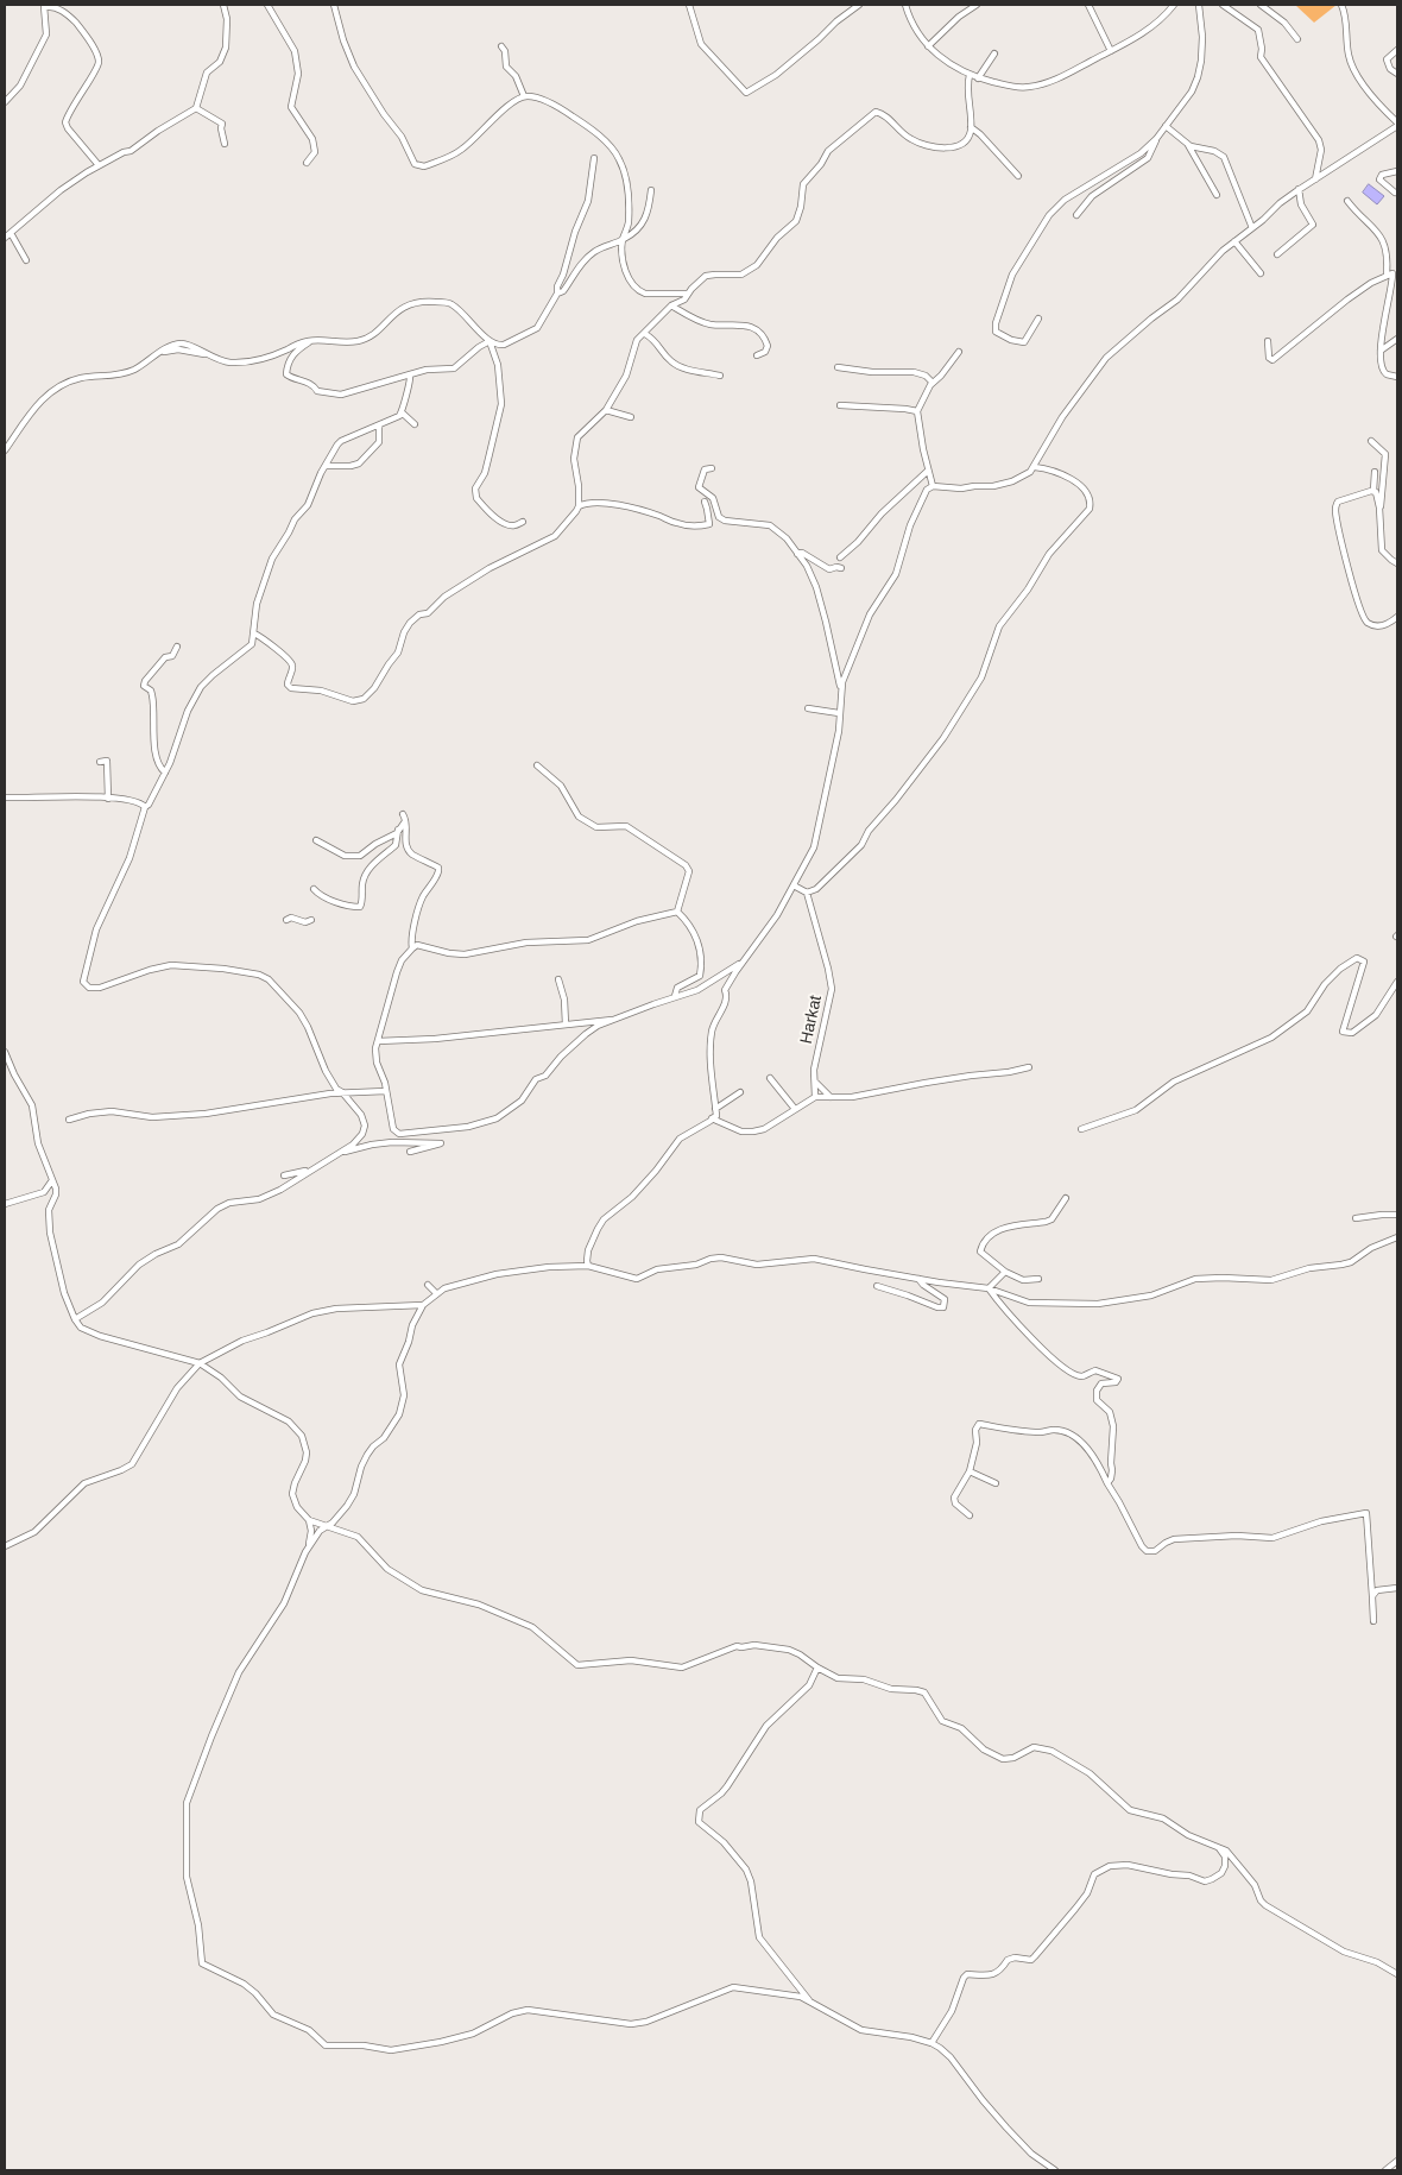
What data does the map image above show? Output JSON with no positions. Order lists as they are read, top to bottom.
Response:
{
  "streets": {
    "street": ["Harkat"]
  }
}
